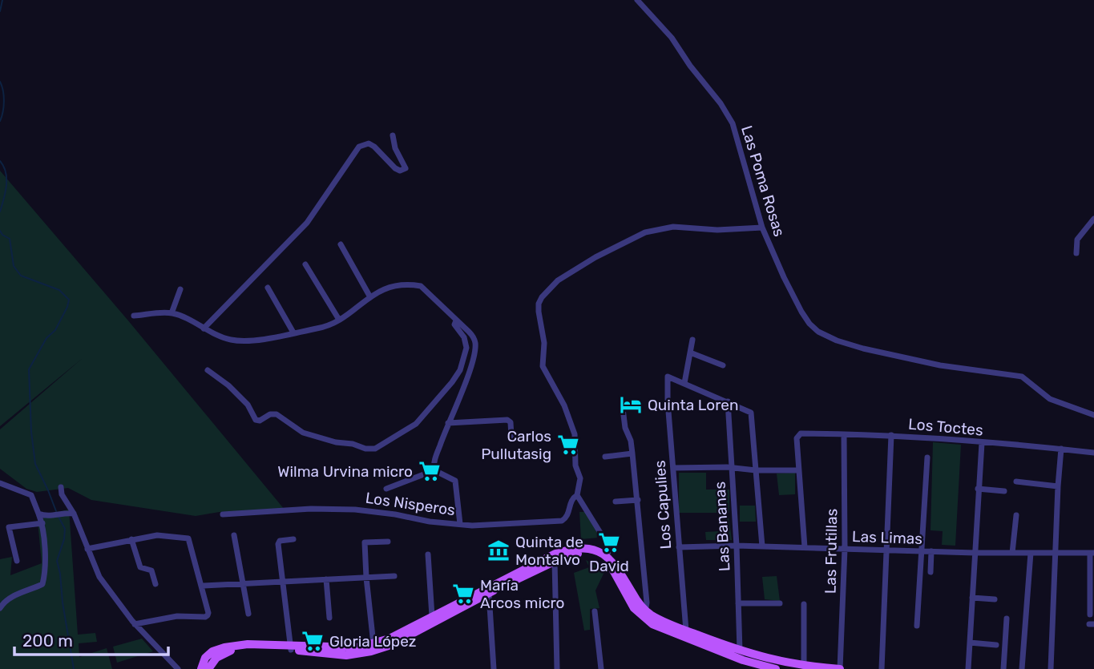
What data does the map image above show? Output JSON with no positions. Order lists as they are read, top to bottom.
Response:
{
  "streets": {
    "street": [
      "Las Poma Rosas",
      "Los Toctes",
      "Los Nisperos",
      "Los Capulies",
      "Las Bananas",
      "Las Limas",
      "Las Frutillas"
    ]
  },
  "crossings": [
    ["Los Toctes", "Las Frutillas"],
    ["Los Capulies", "Las Limas"],
    ["Las Bananas", "Las Limas"],
    ["Las Limas", "Las Frutillas"]
  ],
  "places": {
    "hotel": ["Quinta Loren"],
    "supermarket": [
      "Carlos Pullutasig",
      "Wilma Urvina micro",
      "David",
      "María Arcos micro",
      "Gloria López"
    ],
    "museum": ["Quinta de Montalvo"]
  },
  "scale_bar": "200 m"
}
